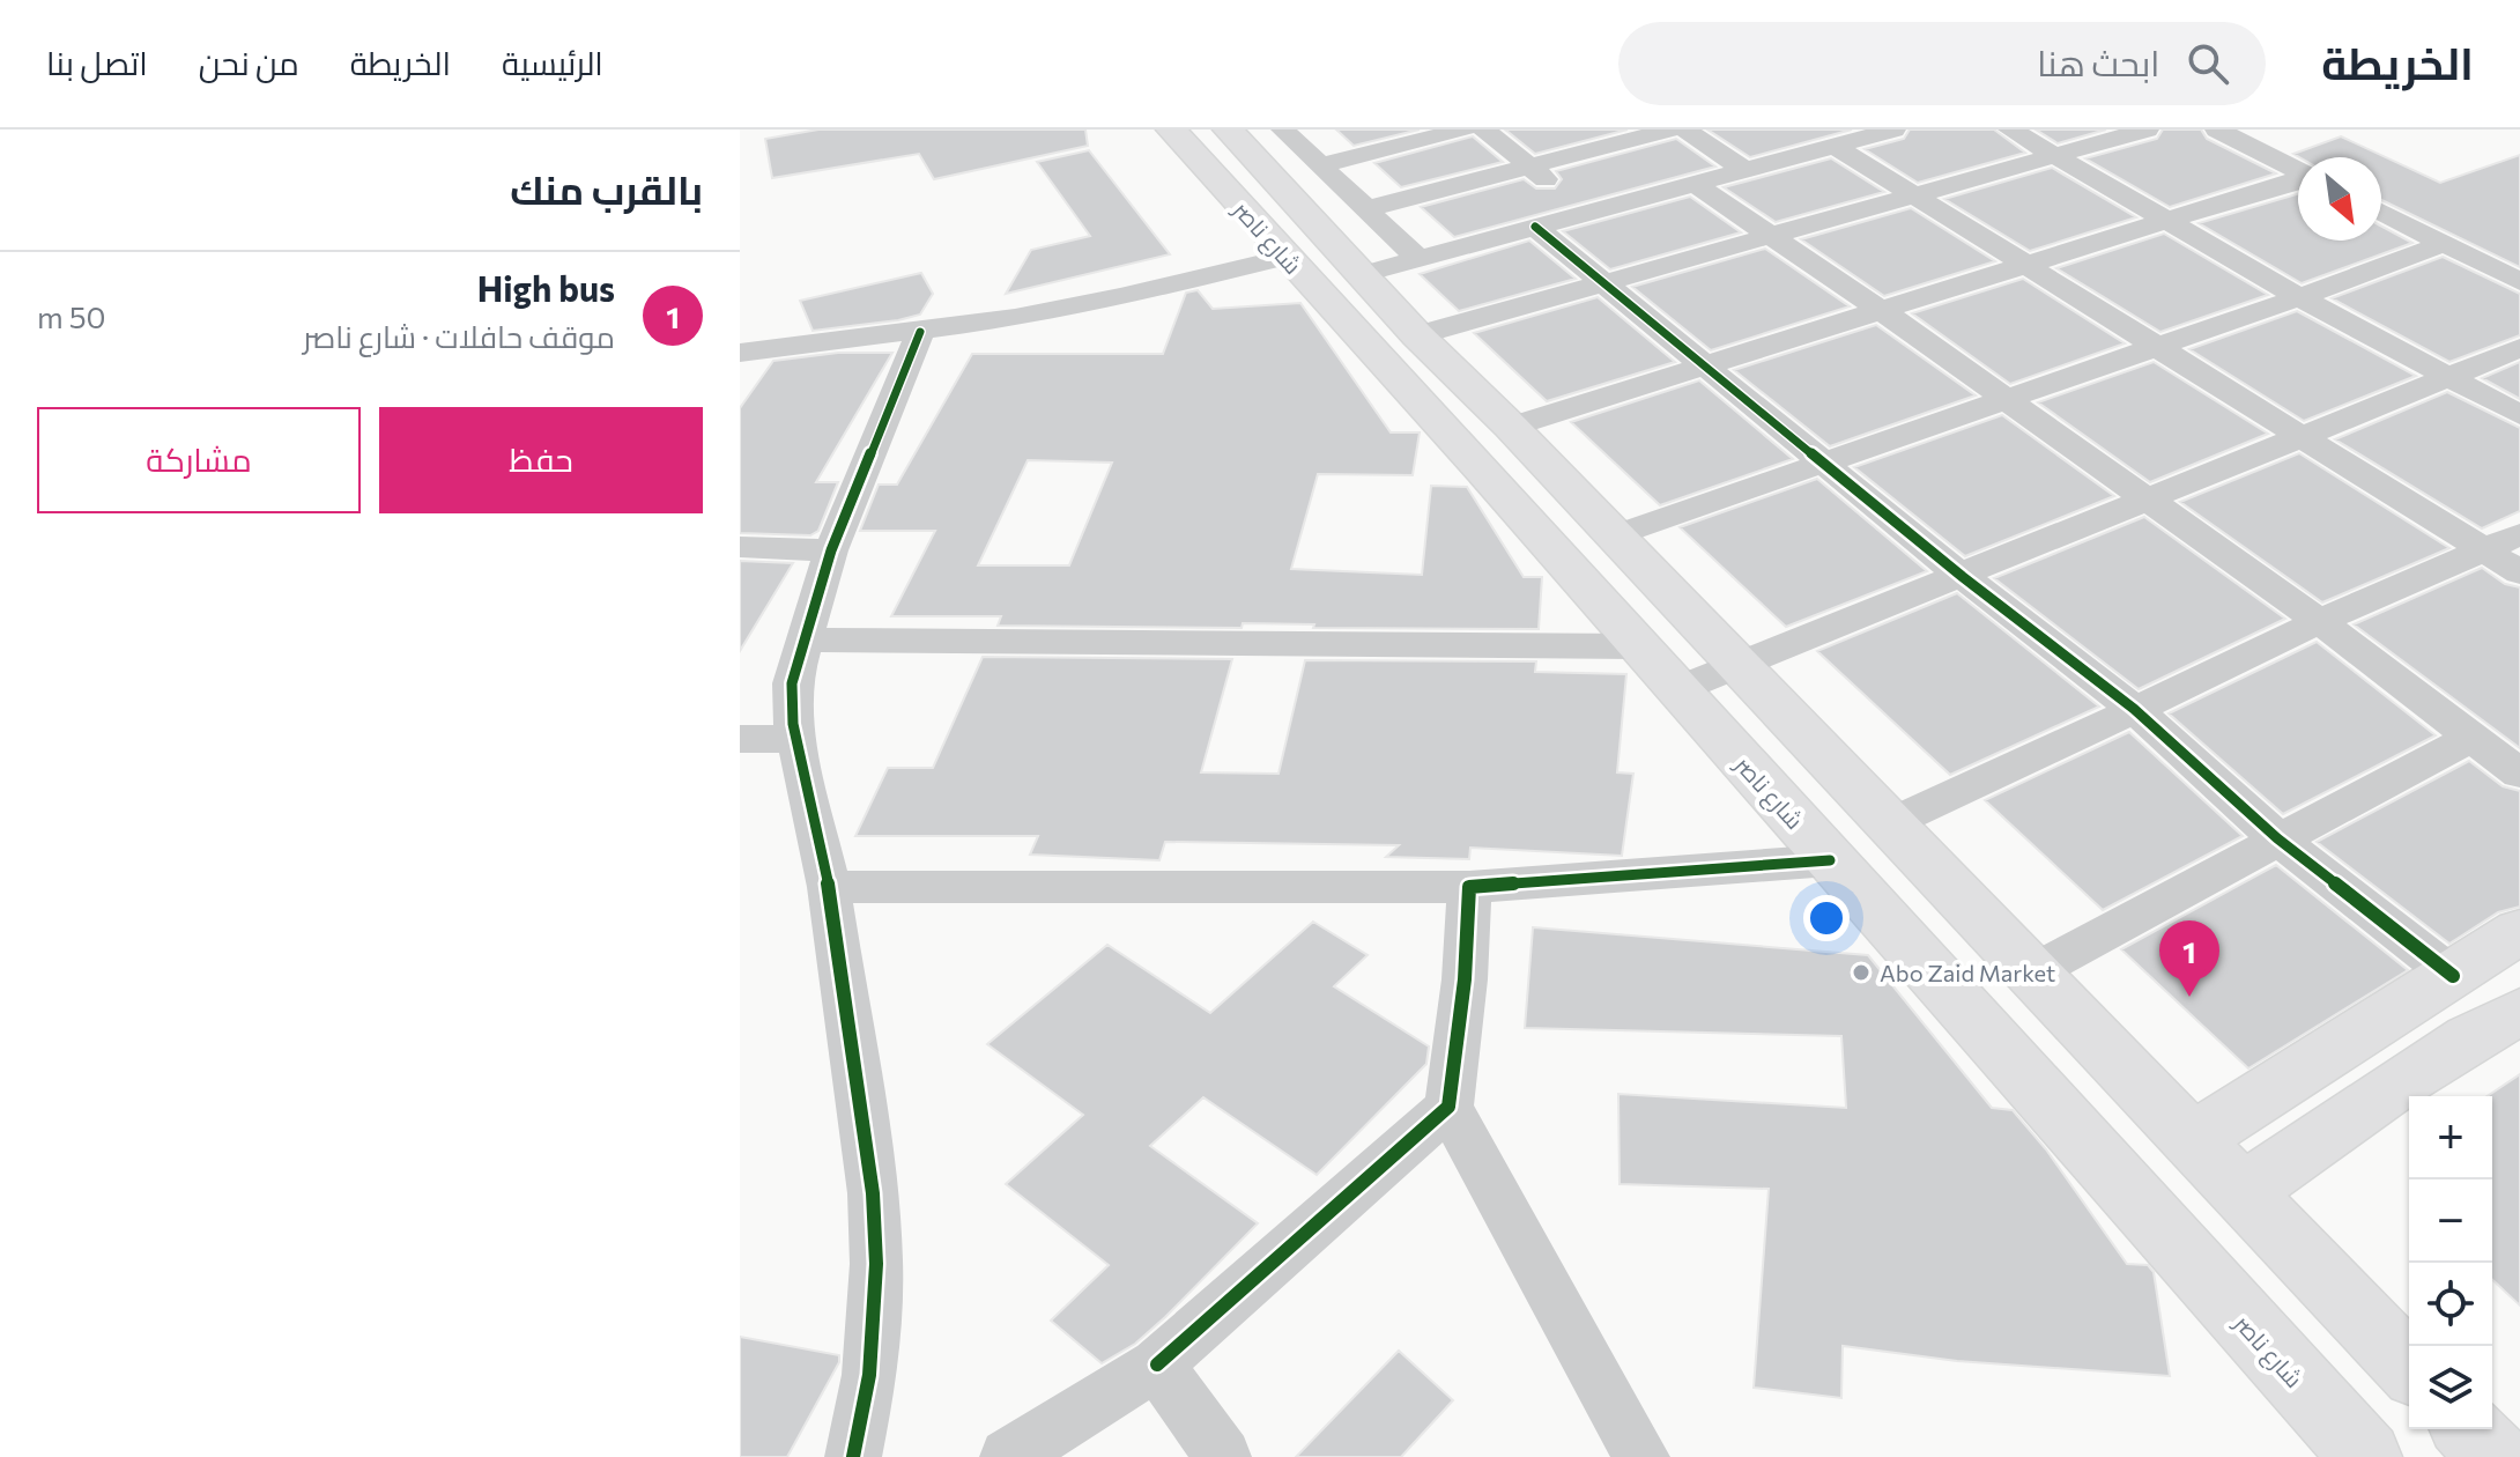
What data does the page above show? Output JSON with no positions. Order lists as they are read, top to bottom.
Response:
{
  "streets": {
    "main road": ["شارع ناصر"]
  },
  "places": ["Abo Zaid Market"],
  "north": "bottom right",
  "page": {
    "header": "الخريطة",
    "search": "ابحث هنا",
    "nav": [
      "الرئيسية",
      "الخريطة",
      "من نحن",
      "اتصل بنا"
    ],
    "heading": "بالقرب منك",
    "list": [
      {
        "mark": "1",
        "name": "High bus",
        "note": "موقف حافلات · شارع ناصر",
        "value": "50 m"
      }
    ],
    "buttons": ["حفظ", "مشاركة"],
    "pins": "1",
    "map_buttons": ["+", "−"]
  }
}
